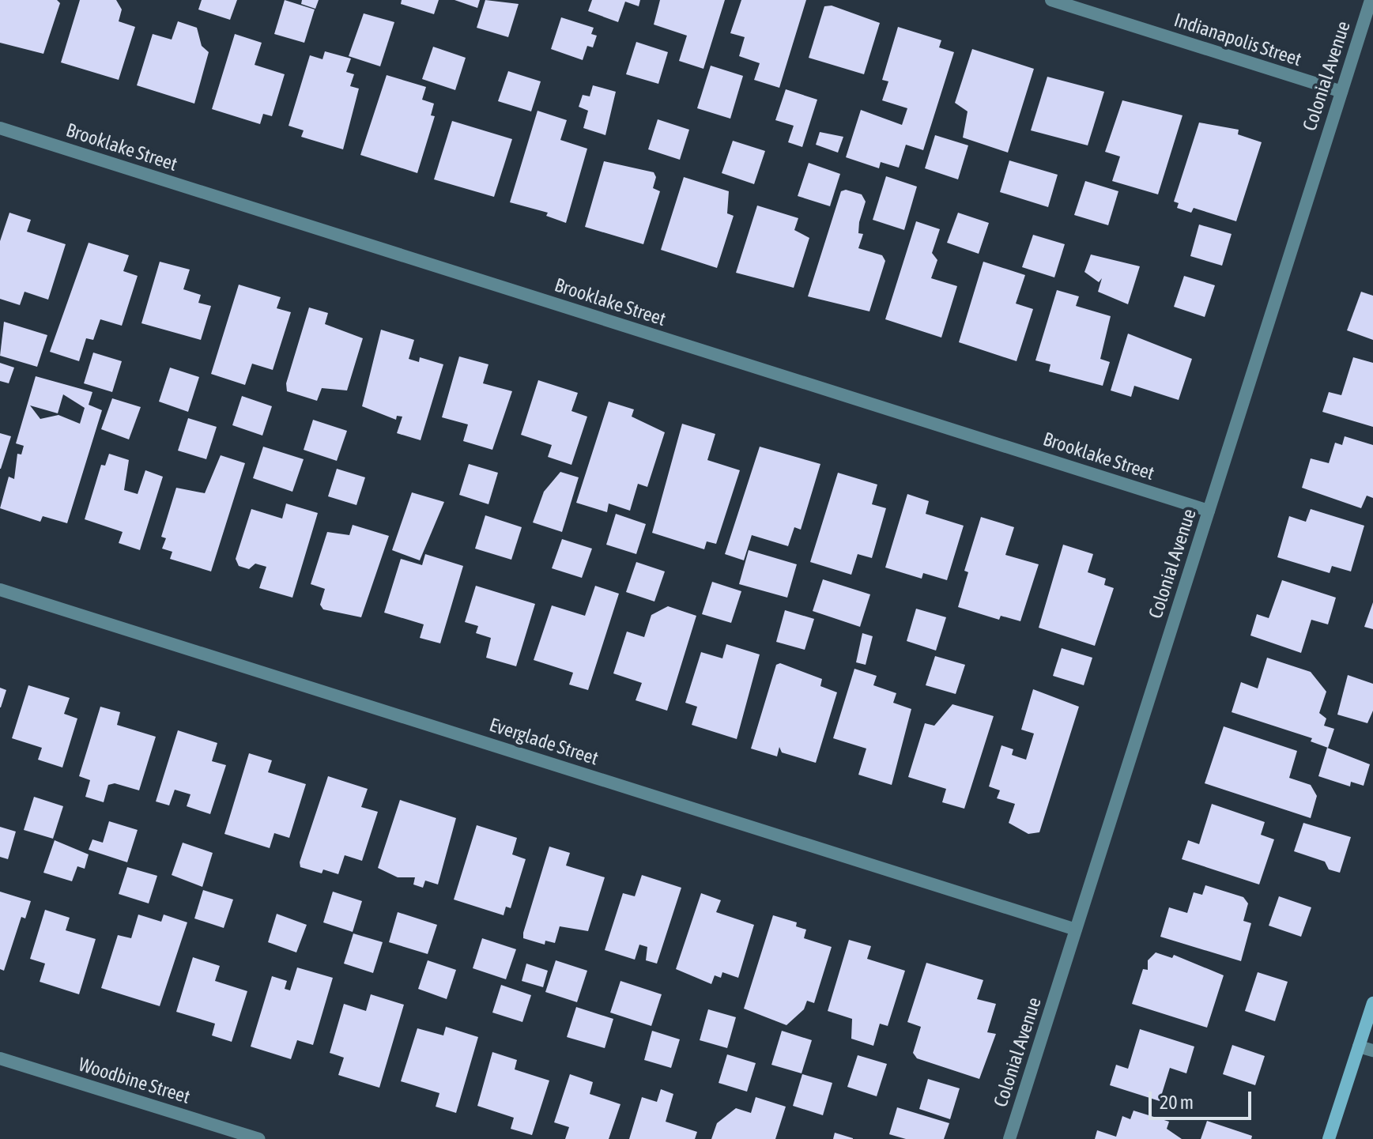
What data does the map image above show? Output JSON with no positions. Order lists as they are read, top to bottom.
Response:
{
  "streets": {
    "street": [
      "Indianapolis Street",
      "Colonial Avenue",
      "Brooklake Street",
      "Everglade Street",
      "Woodbine Street"
    ]
  },
  "crossings": [
    ["Indianapolis Street", "Colonial Avenue"],
    ["Colonial Avenue", "Brooklake Street"],
    ["Colonial Avenue", "Everglade Street"]
  ],
  "scale_bar": "20 m"
}
